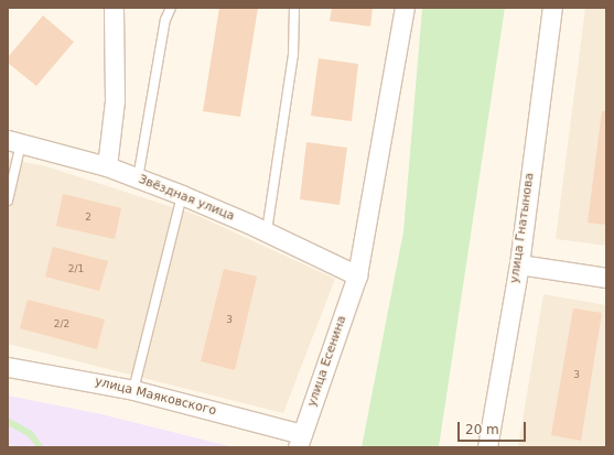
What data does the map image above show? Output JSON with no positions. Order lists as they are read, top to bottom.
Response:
{
  "streets": {
    "street": [
      "Звёздная улица",
      "улица Гнатынова",
      "улица Есенина",
      "улица Маяковского"
    ]
  },
  "crossings": [
    ["Звёздная улица", "улица Есенина"],
    ["улица Есенина", "улица Маяковского"]
  ],
  "house_numbers": [
    "2",
    "2/1",
    "3",
    "2/2",
    "3"
  ],
  "scale_bar": "20 m"
}
